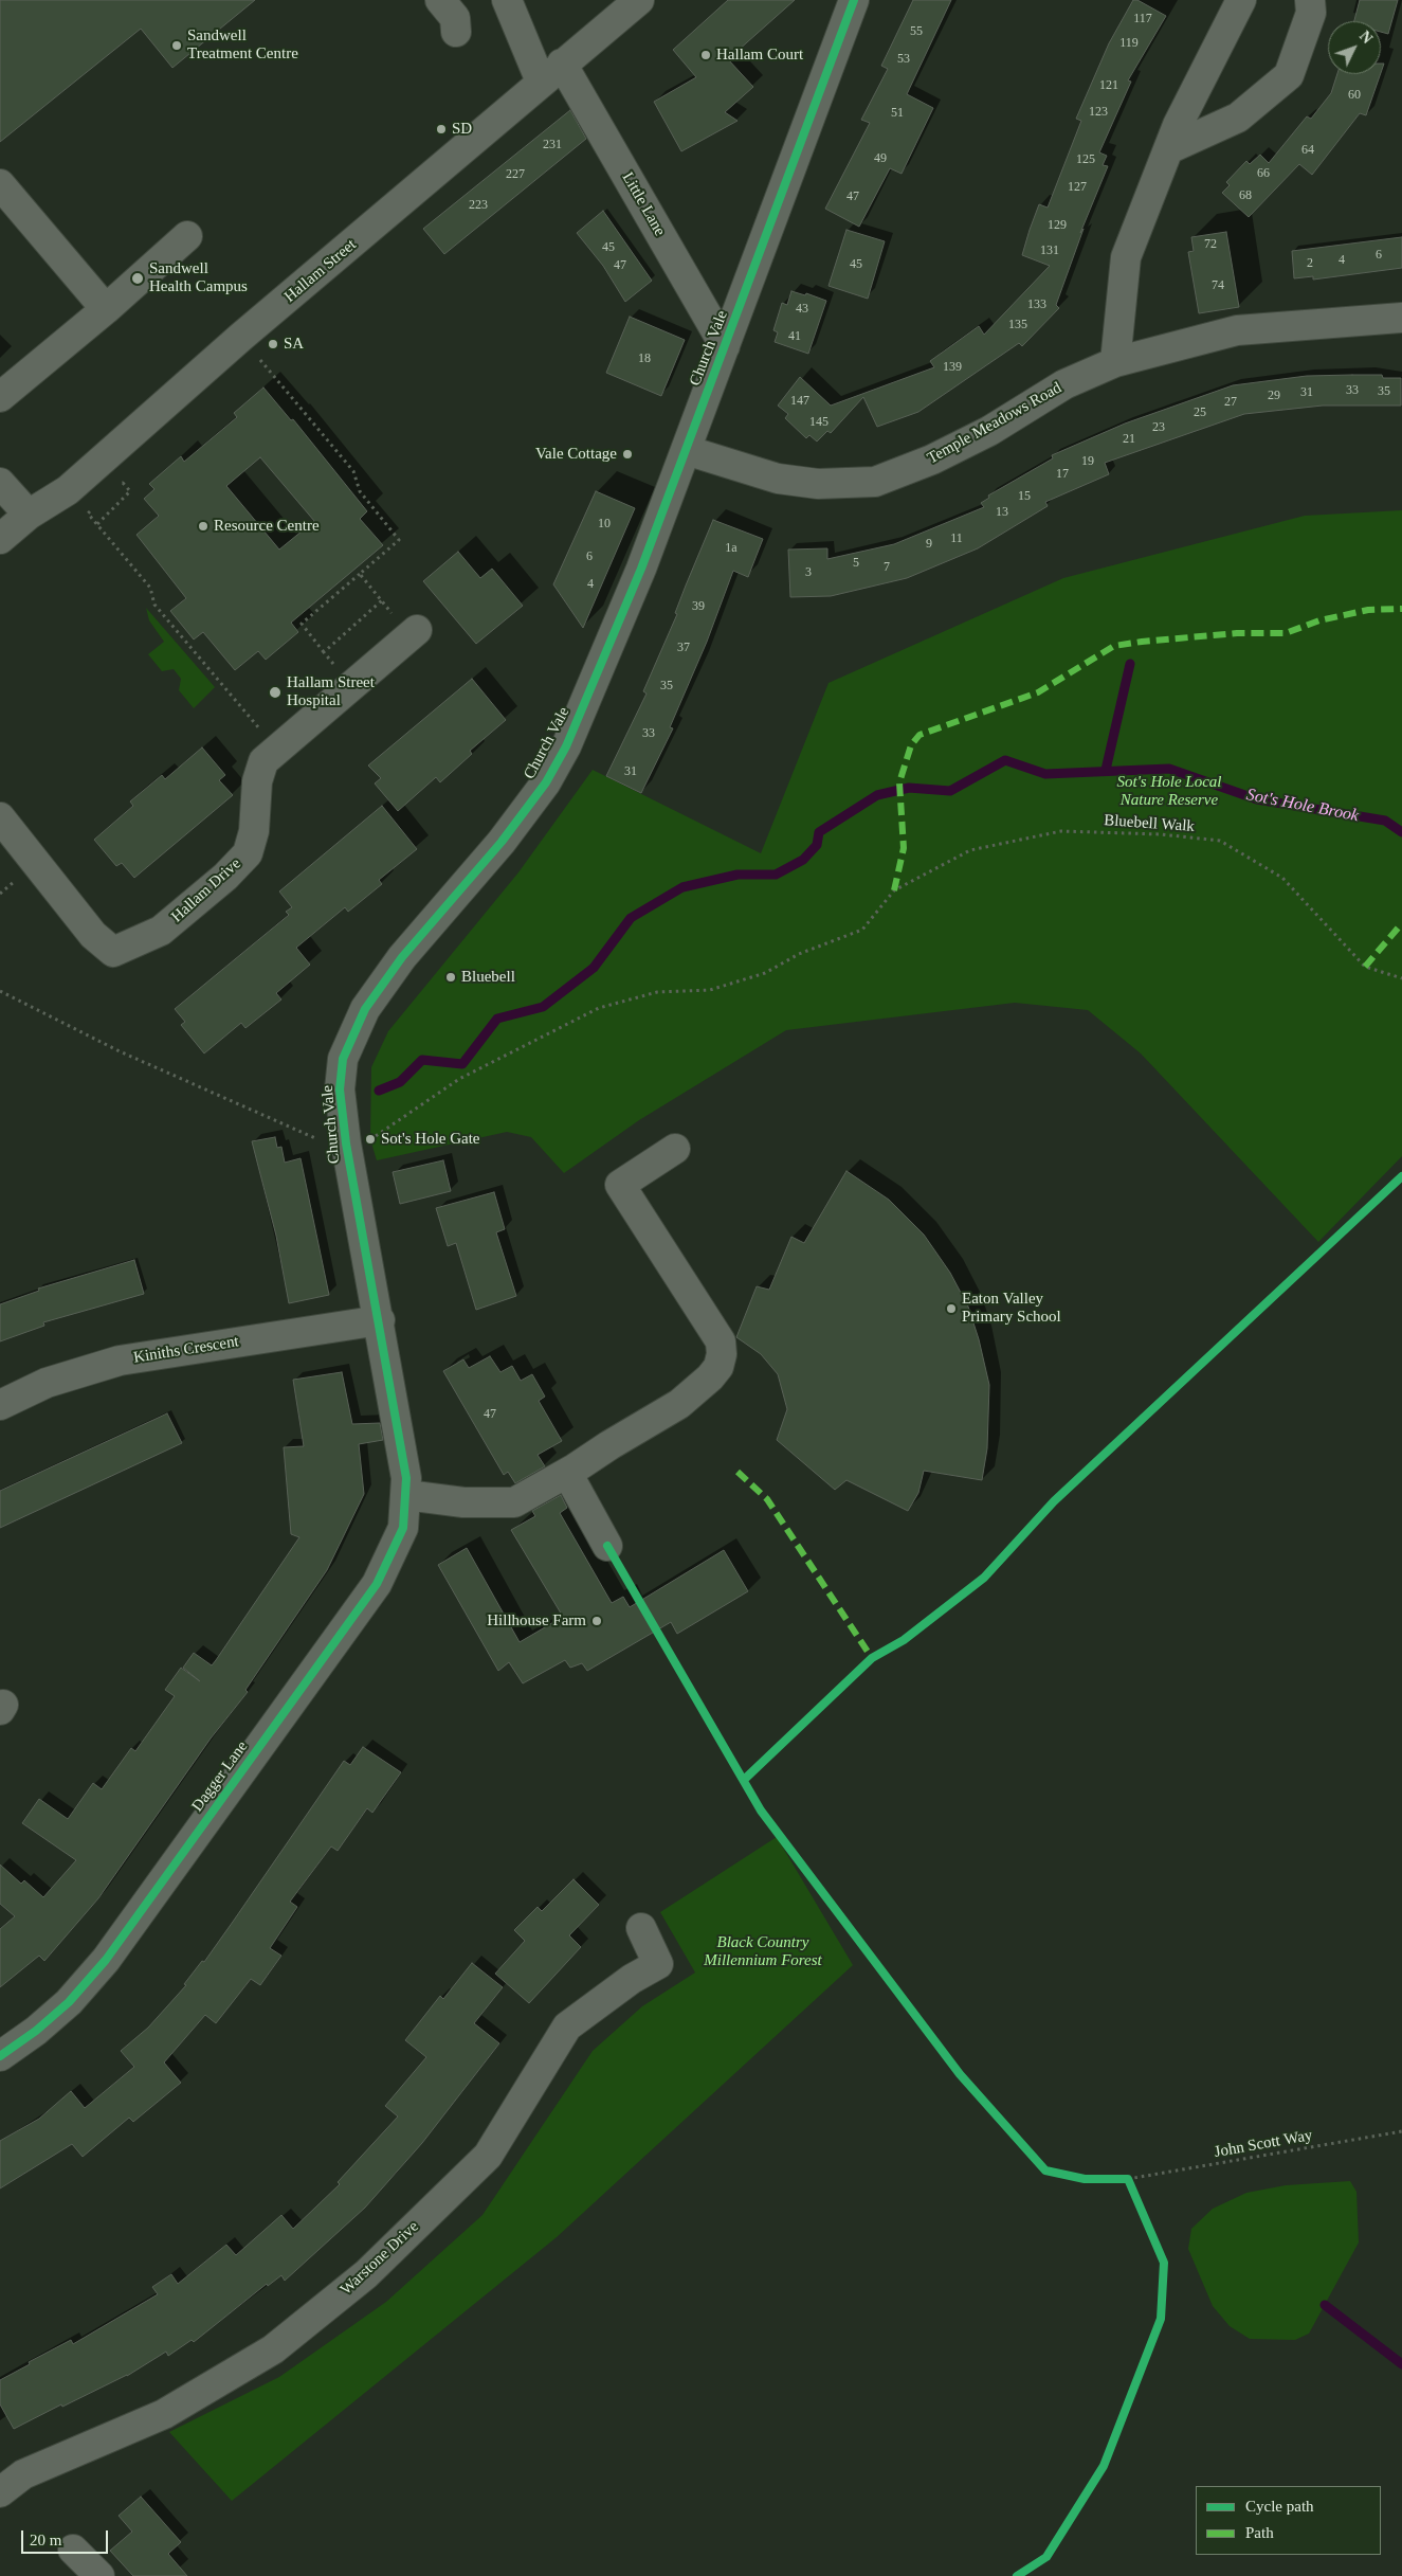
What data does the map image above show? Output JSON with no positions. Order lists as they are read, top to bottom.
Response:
{
  "streets": {
    "street": [
      "Little Lane",
      "Hallam Street",
      "Church Vale",
      "Temple Meadows Road",
      "Hallam Drive",
      "Kiniths Crescent",
      "Dagger Lane",
      "Warstone Drive"
    ],
    "path": ["Bluebell Walk", "John Scott Way"]
  },
  "crossings": [
    ["Little Lane", "Hallam Street"],
    ["Little Lane", "Church Vale"],
    ["Church Vale", "Temple Meadows Road"],
    ["Church Vale", "Bluebell Walk"],
    ["Church Vale", "Kiniths Crescent"],
    ["Church Vale", "Dagger Lane"]
  ],
  "water": ["Sot's Hole Brook"],
  "parks": ["Sot's Hole Local Nature Reserve", "Black Country Millennium Forest"],
  "places": [
    "Sandwell Treatment Centre",
    "Hallam Court",
    "SD",
    "Sandwell Health Campus",
    "SA",
    "Vale Cottage",
    "Resource Centre",
    "Hallam Street Hospital",
    "Bluebell",
    "Sot's Hole Gate",
    "Eaton Valley Primary School",
    "Hillhouse Farm"
  ],
  "house_numbers": [
    "117",
    "55",
    "119",
    "53",
    "121",
    "60",
    "123",
    "51",
    "231",
    "64",
    "49",
    "125",
    "66",
    "227",
    "127",
    "68",
    "47",
    "223",
    "129",
    "72",
    "45",
    "131",
    "6",
    "4",
    "2",
    "45",
    "47",
    "74",
    "133",
    "43",
    "135",
    "41",
    "18",
    "139",
    "33",
    "35",
    "31",
    "29",
    "147",
    "27",
    "25",
    "145",
    "23",
    "21",
    "19",
    "17",
    "15",
    "13",
    "10",
    "11",
    "9",
    "1a",
    "6",
    "5",
    "7",
    "3",
    "4",
    "39",
    "37",
    "35",
    "33",
    "31",
    "47"
  ],
  "legend": ["Cycle path", "Path"],
  "scale_bar": "20 m",
  "north": "top right"
}
